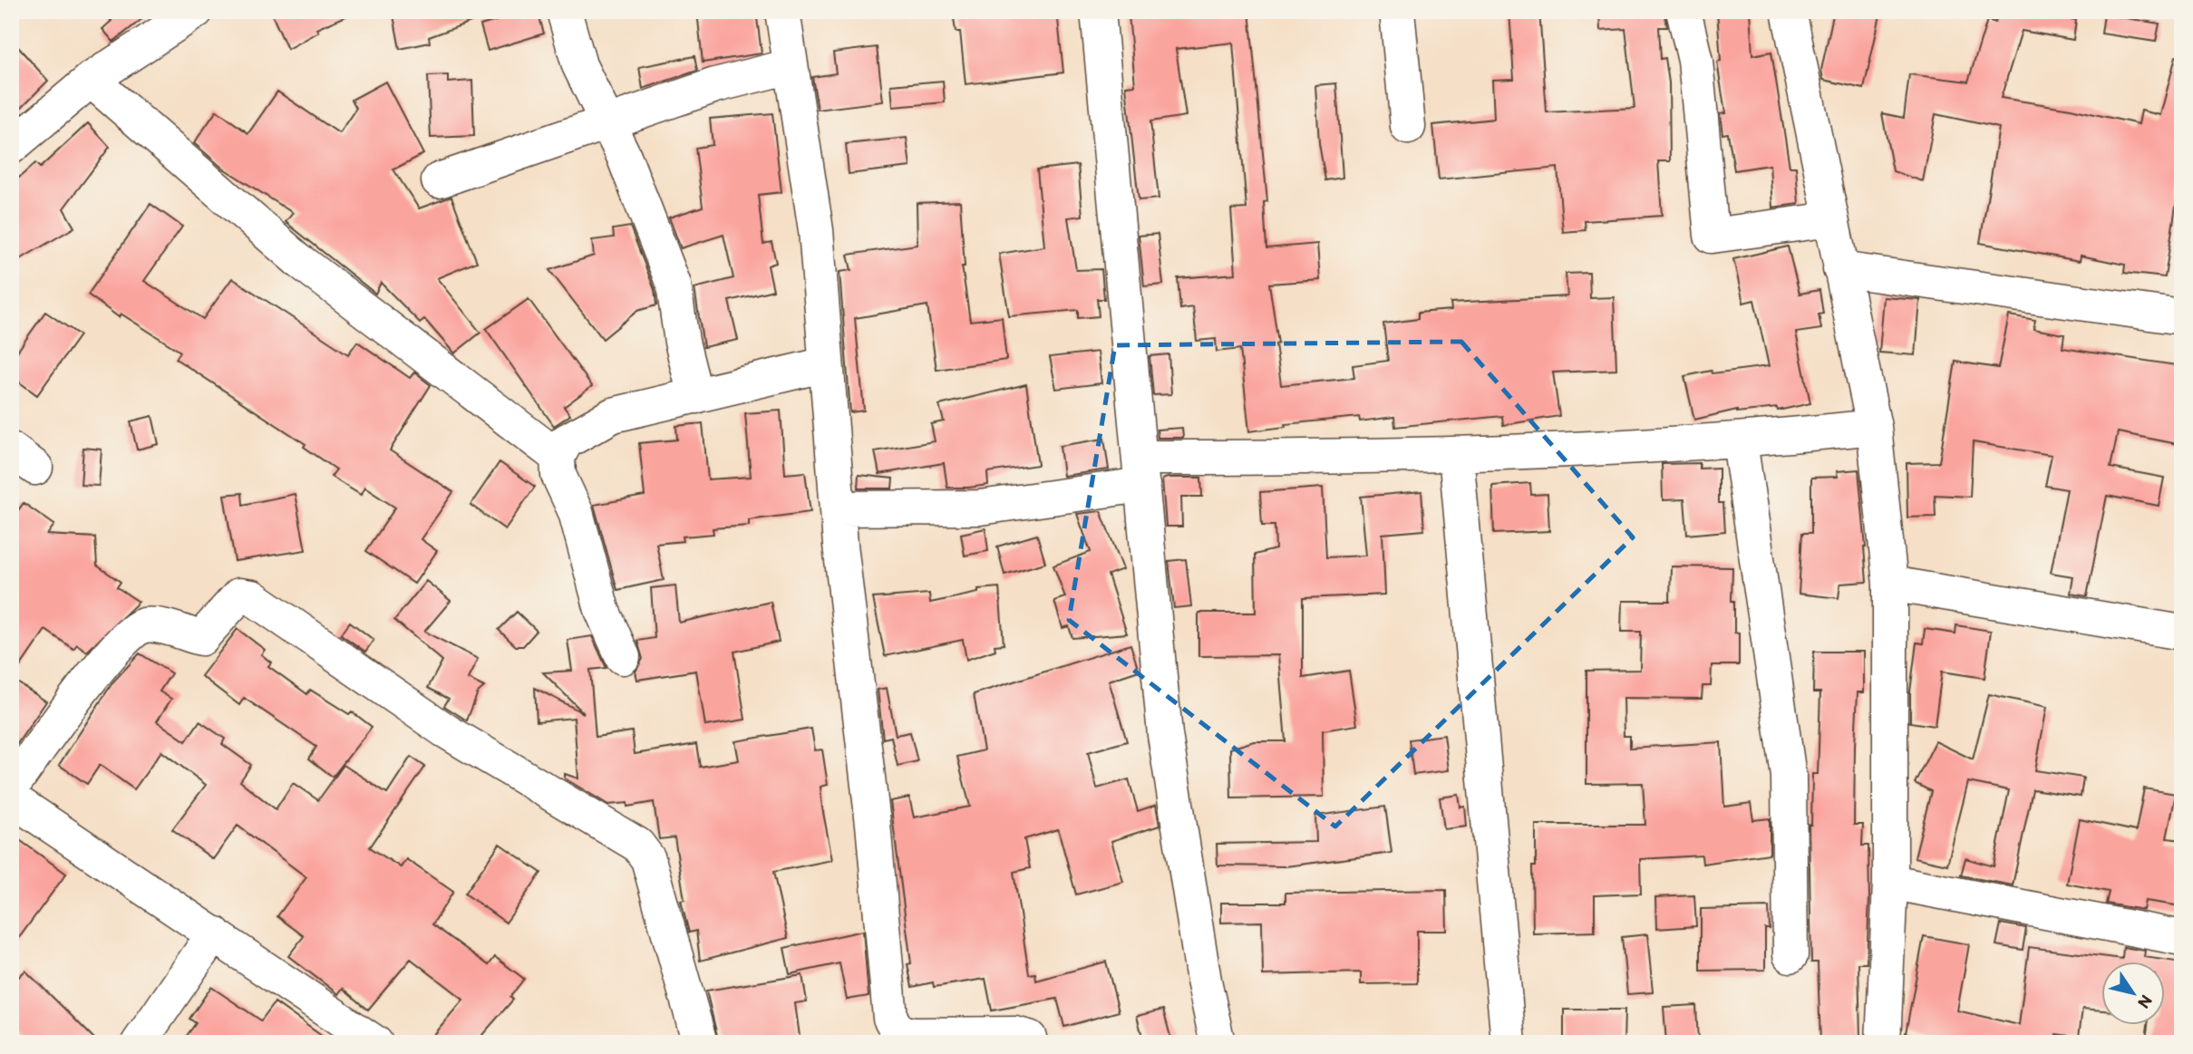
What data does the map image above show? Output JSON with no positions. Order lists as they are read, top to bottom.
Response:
{
  "north": "bottom right"
}
